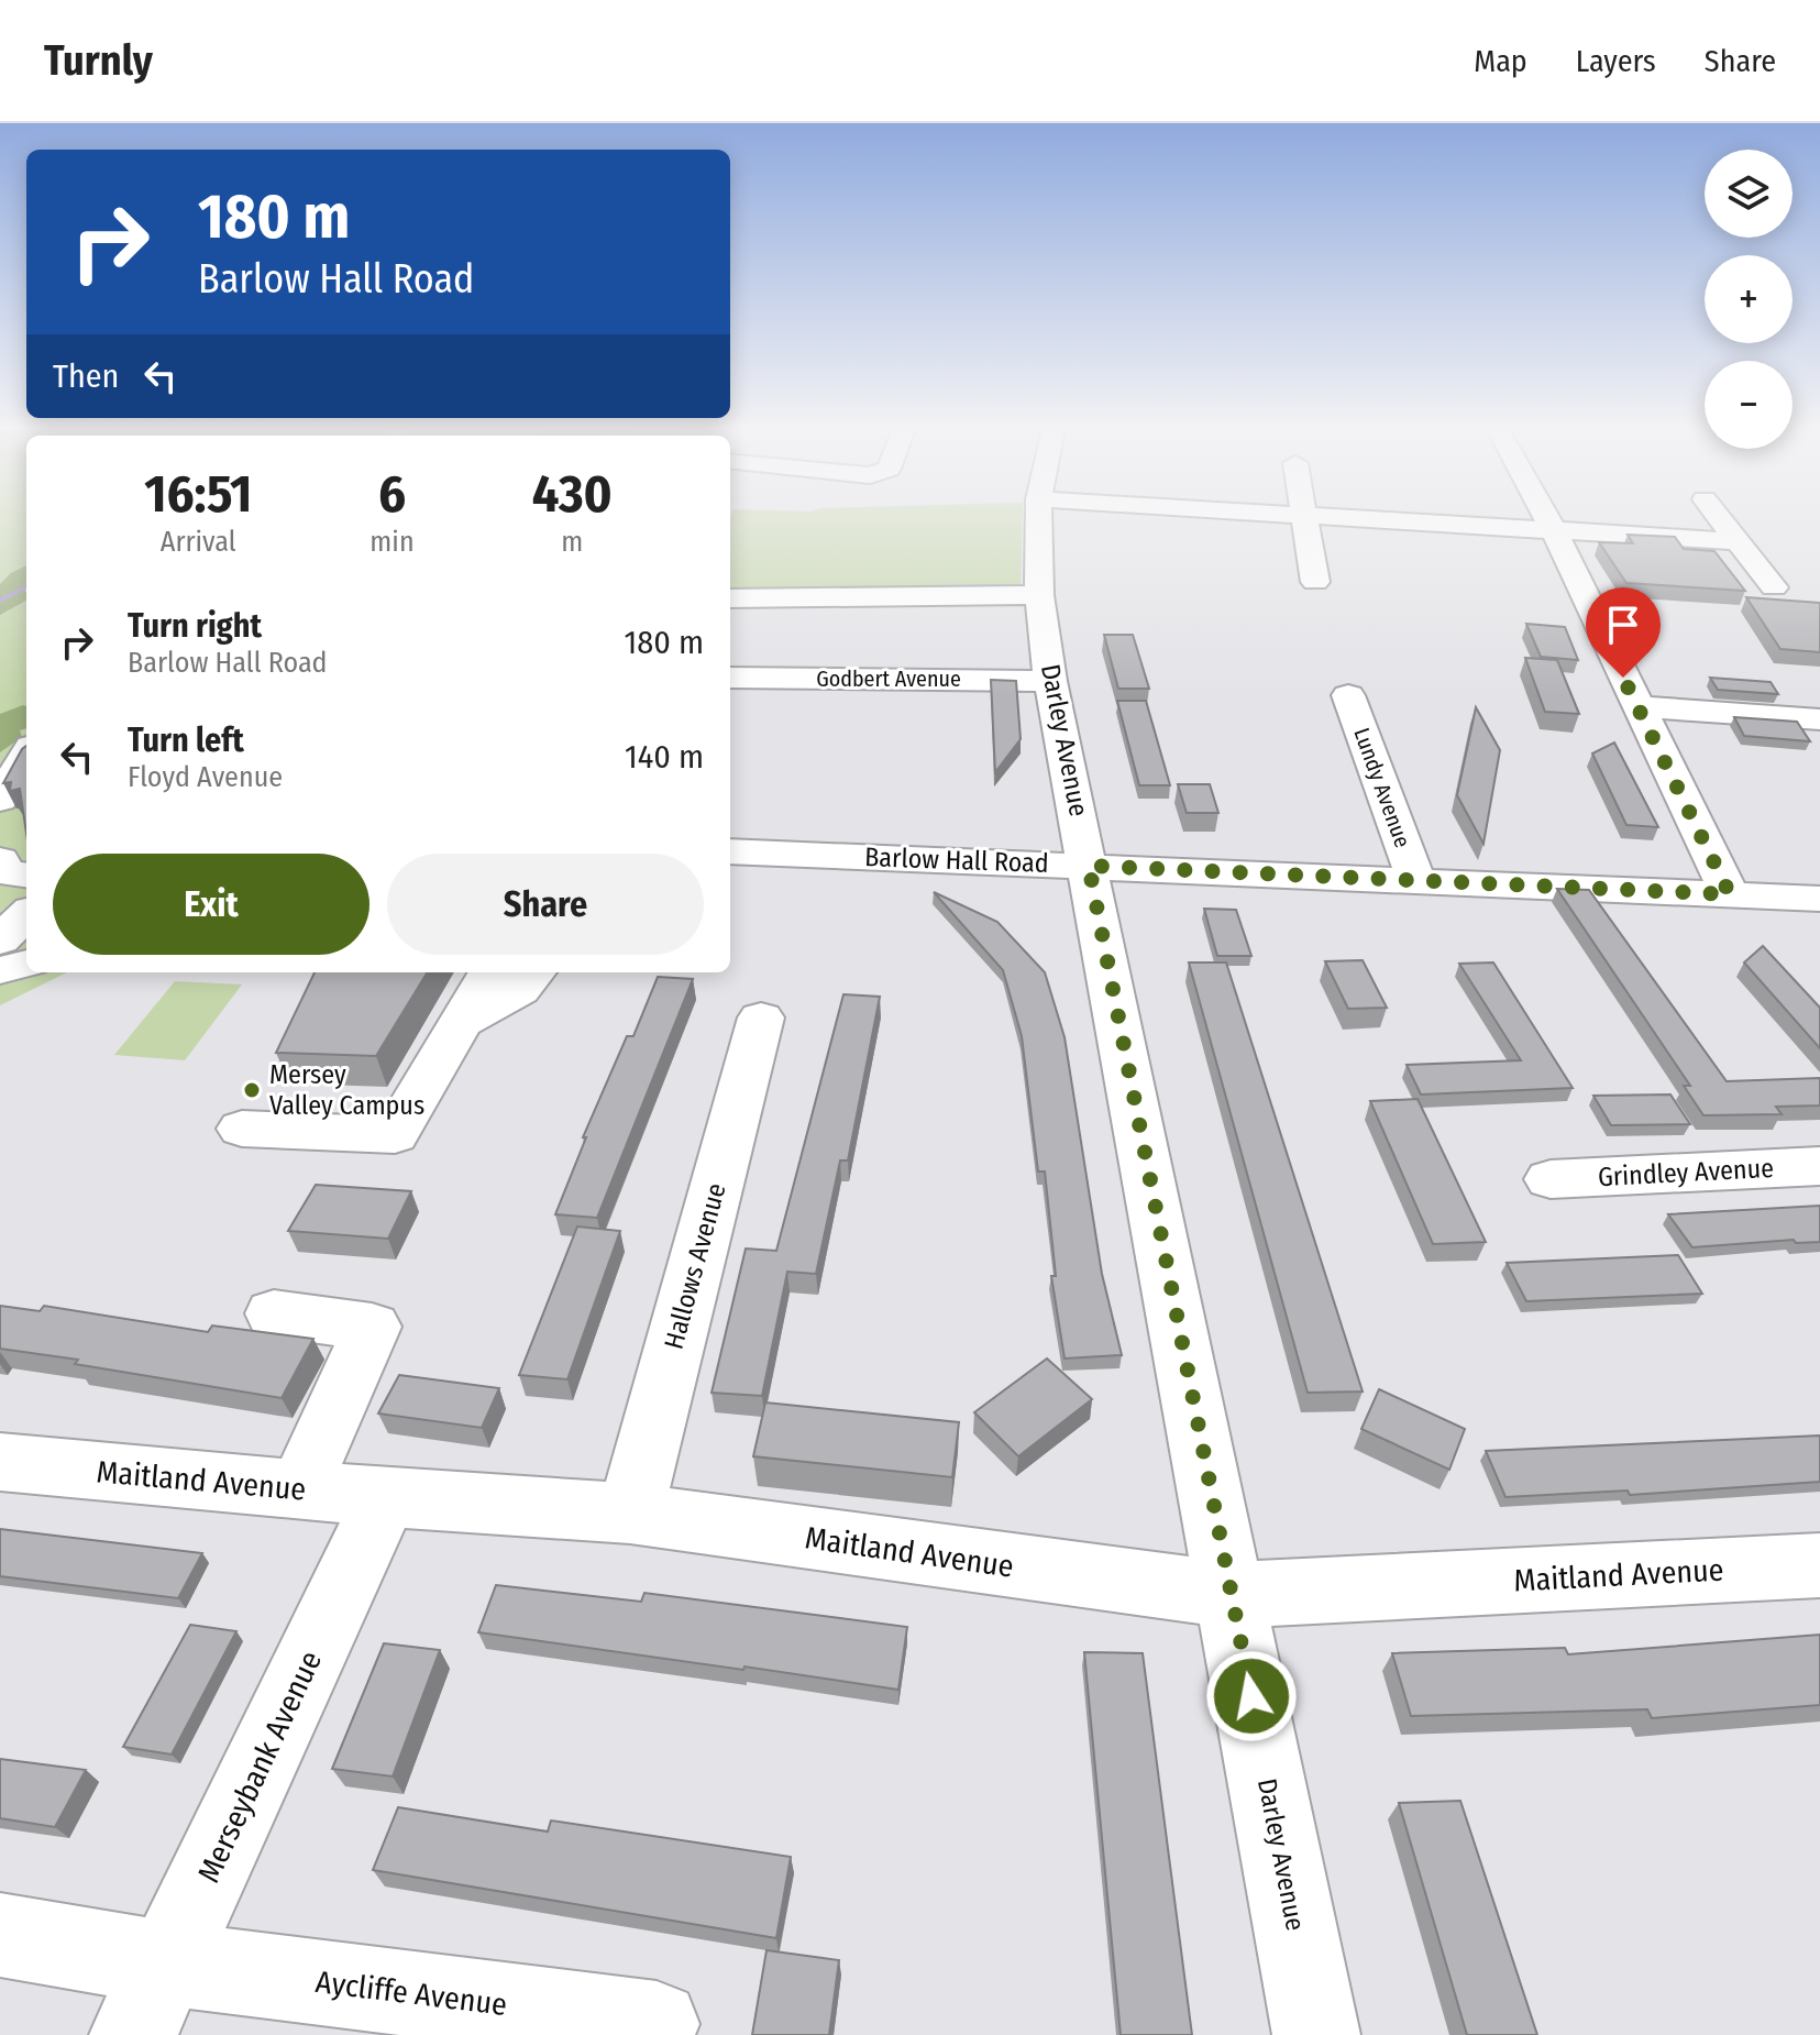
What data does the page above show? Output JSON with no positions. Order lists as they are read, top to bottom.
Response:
{
  "streets": {
    "street": [
      "Godbert Avenue",
      "Darley Avenue",
      "Lundy Avenue",
      "Barlow Hall Road",
      "Grindley Avenue",
      "Hallows Avenue",
      "Maitland Avenue",
      "Merseybank Avenue",
      "Aycliffe Avenue"
    ]
  },
  "crossings": [
    ["Godbert Avenue", "Darley Avenue"],
    ["Darley Avenue", "Barlow Hall Road"],
    ["Darley Avenue", "Maitland Avenue"],
    ["Lundy Avenue", "Barlow Hall Road"],
    ["Hallows Avenue", "Maitland Avenue"],
    ["Maitland Avenue", "Merseybank Avenue"],
    ["Merseybank Avenue", "Aycliffe Avenue"]
  ],
  "places": ["Mersey Valley Campus"],
  "page": {
    "header": "Turnly",
    "nav": ["Map", "Layers", "Share"],
    "map_buttons": ["+", "−"],
    "turn": ["180 m", "Barlow Hall Road"],
    "then": "Then",
    "eta": [
      "16:51",
      "Arrival",
      "6",
      "min",
      "430",
      "m"
    ],
    "list": [
      {
        "name": "Turn right",
        "note": "Barlow Hall Road",
        "value": "180 m"
      },
      {
        "name": "Turn left",
        "note": "Floyd Avenue",
        "value": "140 m"
      }
    ],
    "buttons": ["Exit", "Share"]
  }
}
